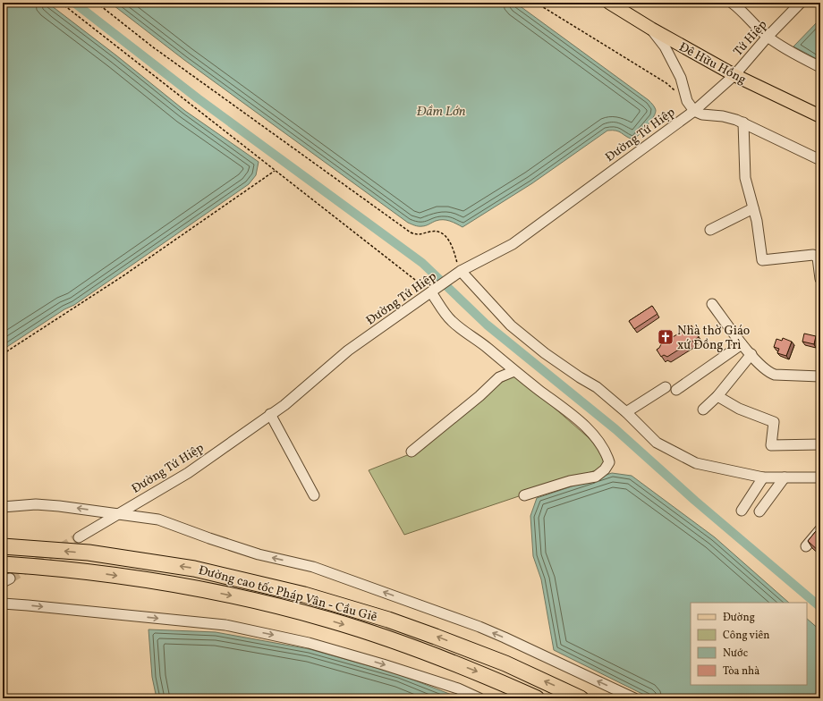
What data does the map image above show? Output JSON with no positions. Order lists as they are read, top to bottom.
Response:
{
  "streets": {
    "highway": ["Đường cao tốc Pháp Vân - Cầu Giẽ"],
    "main road": ["Đê Hữu Hồng"],
    "street": ["Tứ Hiệp", "Đường Tứ Hiệp"]
  },
  "crossings": [
    ["Tứ Hiệp", "Đê Hữu Hồng"],
    ["Tứ Hiệp", "Đường Tứ Hiệp"],
    ["Đê Hữu Hồng", "Đường Tứ Hiệp"]
  ],
  "water": ["Đầm Lớn"],
  "places": {
    "church": ["Nhà thờ Giáo xứ Đồng Trì"]
  },
  "legend": [
    "Đường",
    "Công viên",
    "Nước",
    "Tòa nhà"
  ]
}
